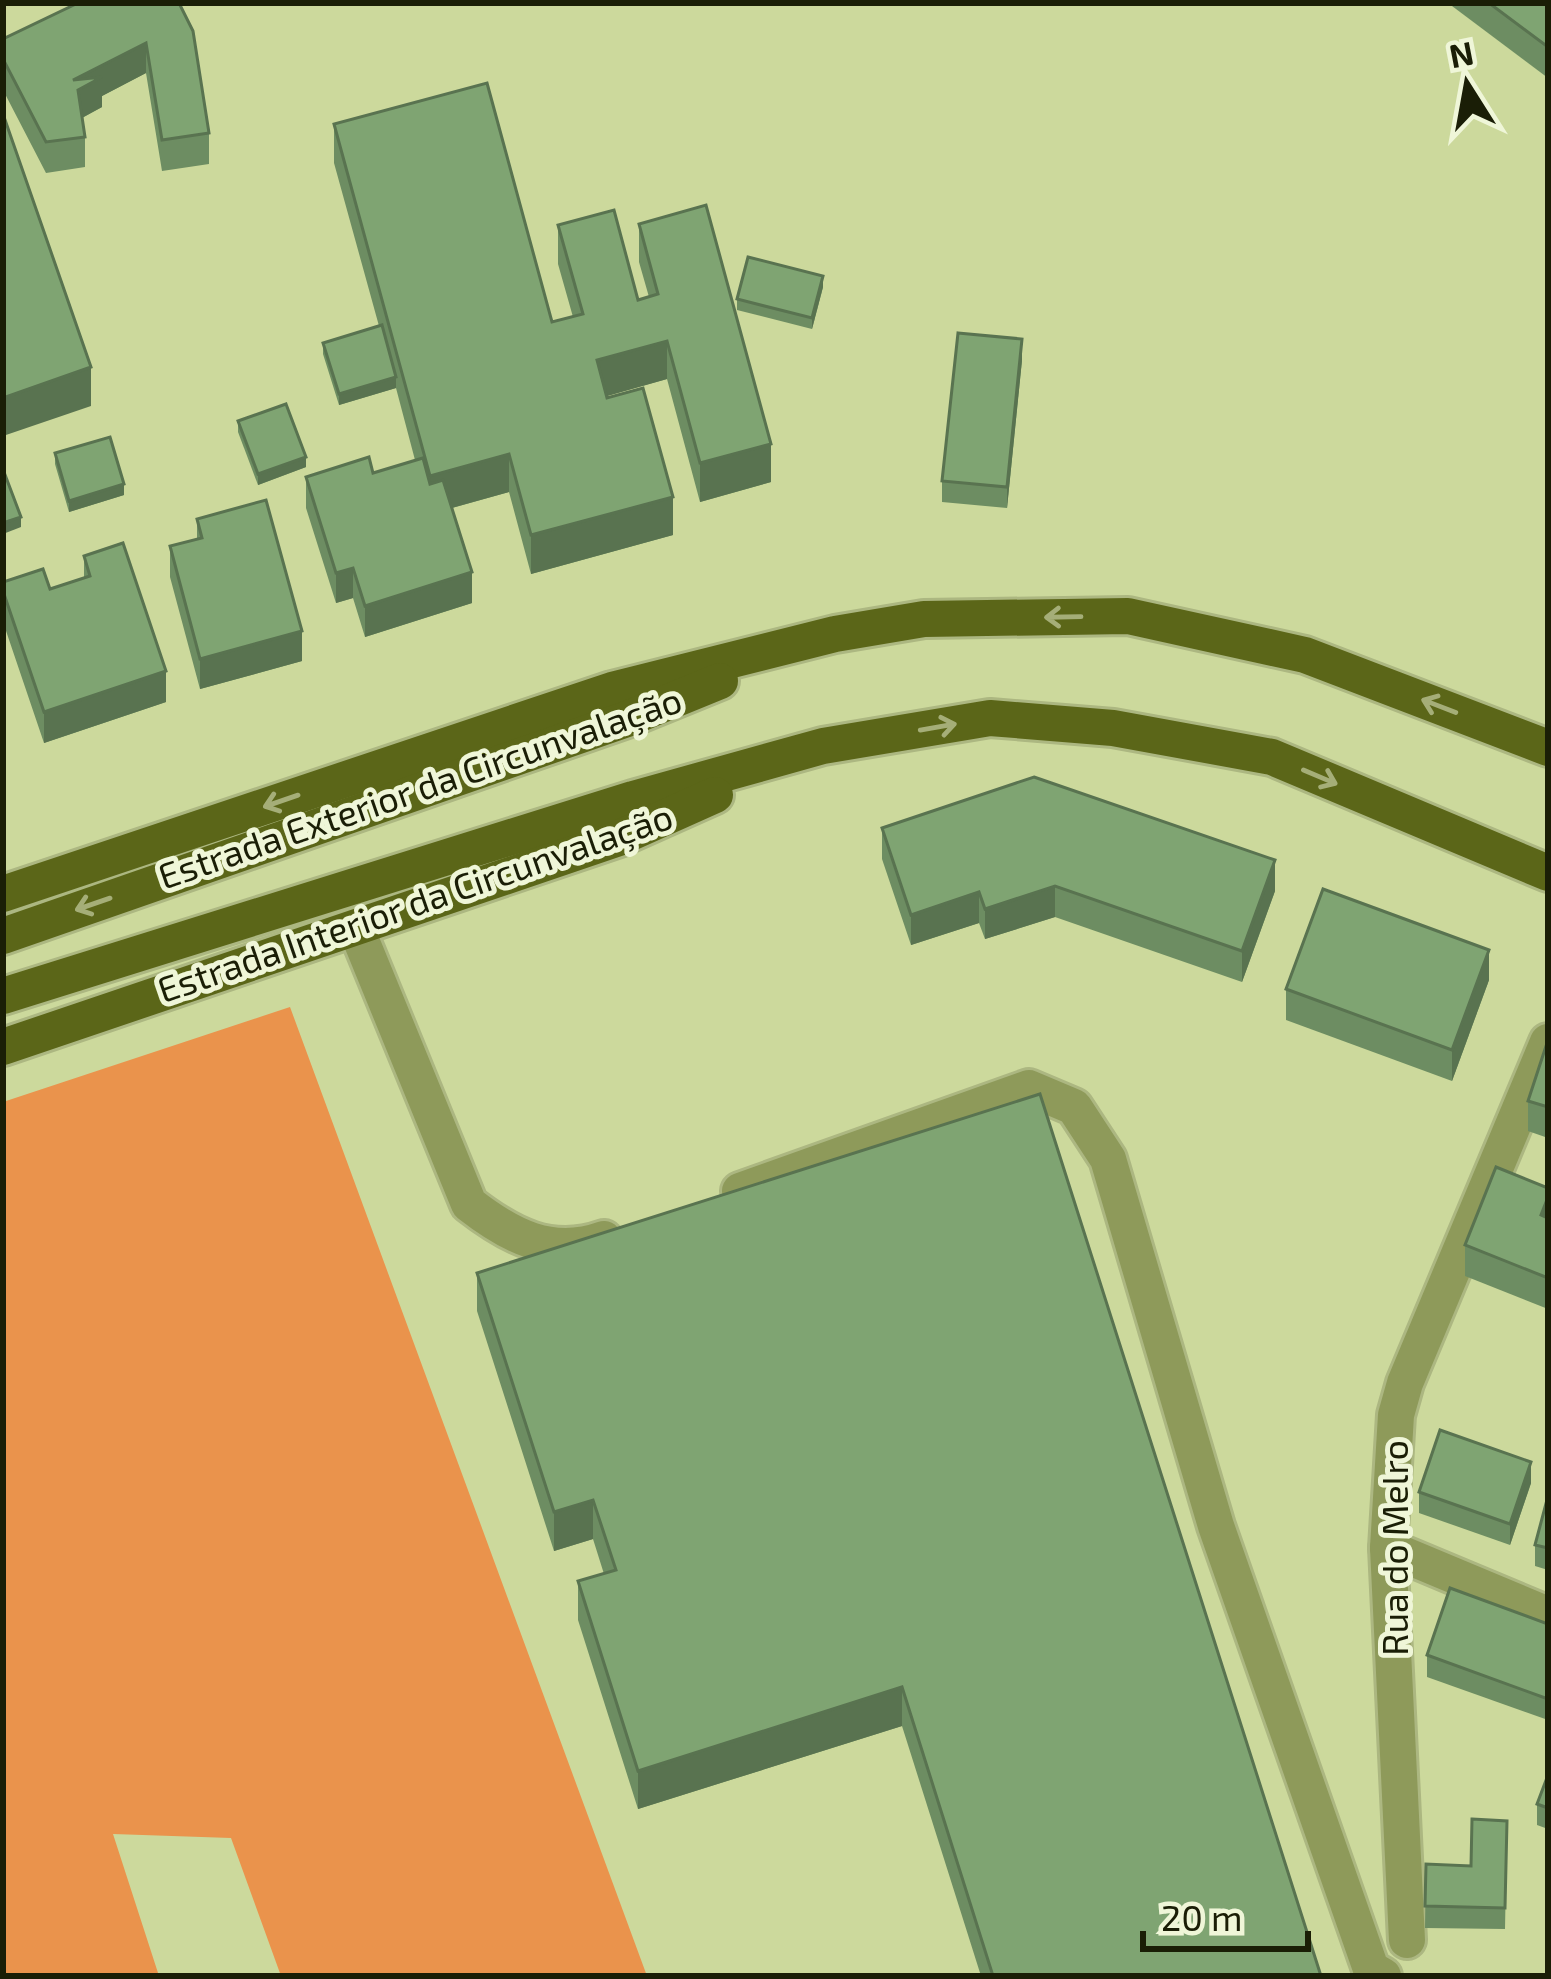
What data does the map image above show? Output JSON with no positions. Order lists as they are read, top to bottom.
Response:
{
  "streets": {
    "main road": ["Estrada Exterior da Circunvalação", "Estrada Interior da Circunvalação"],
    "street": ["Rua do Melro"]
  },
  "one_way": ["Estrada Exterior da Circunvalação"],
  "scale_bar": "20 m",
  "north": "top"
}
